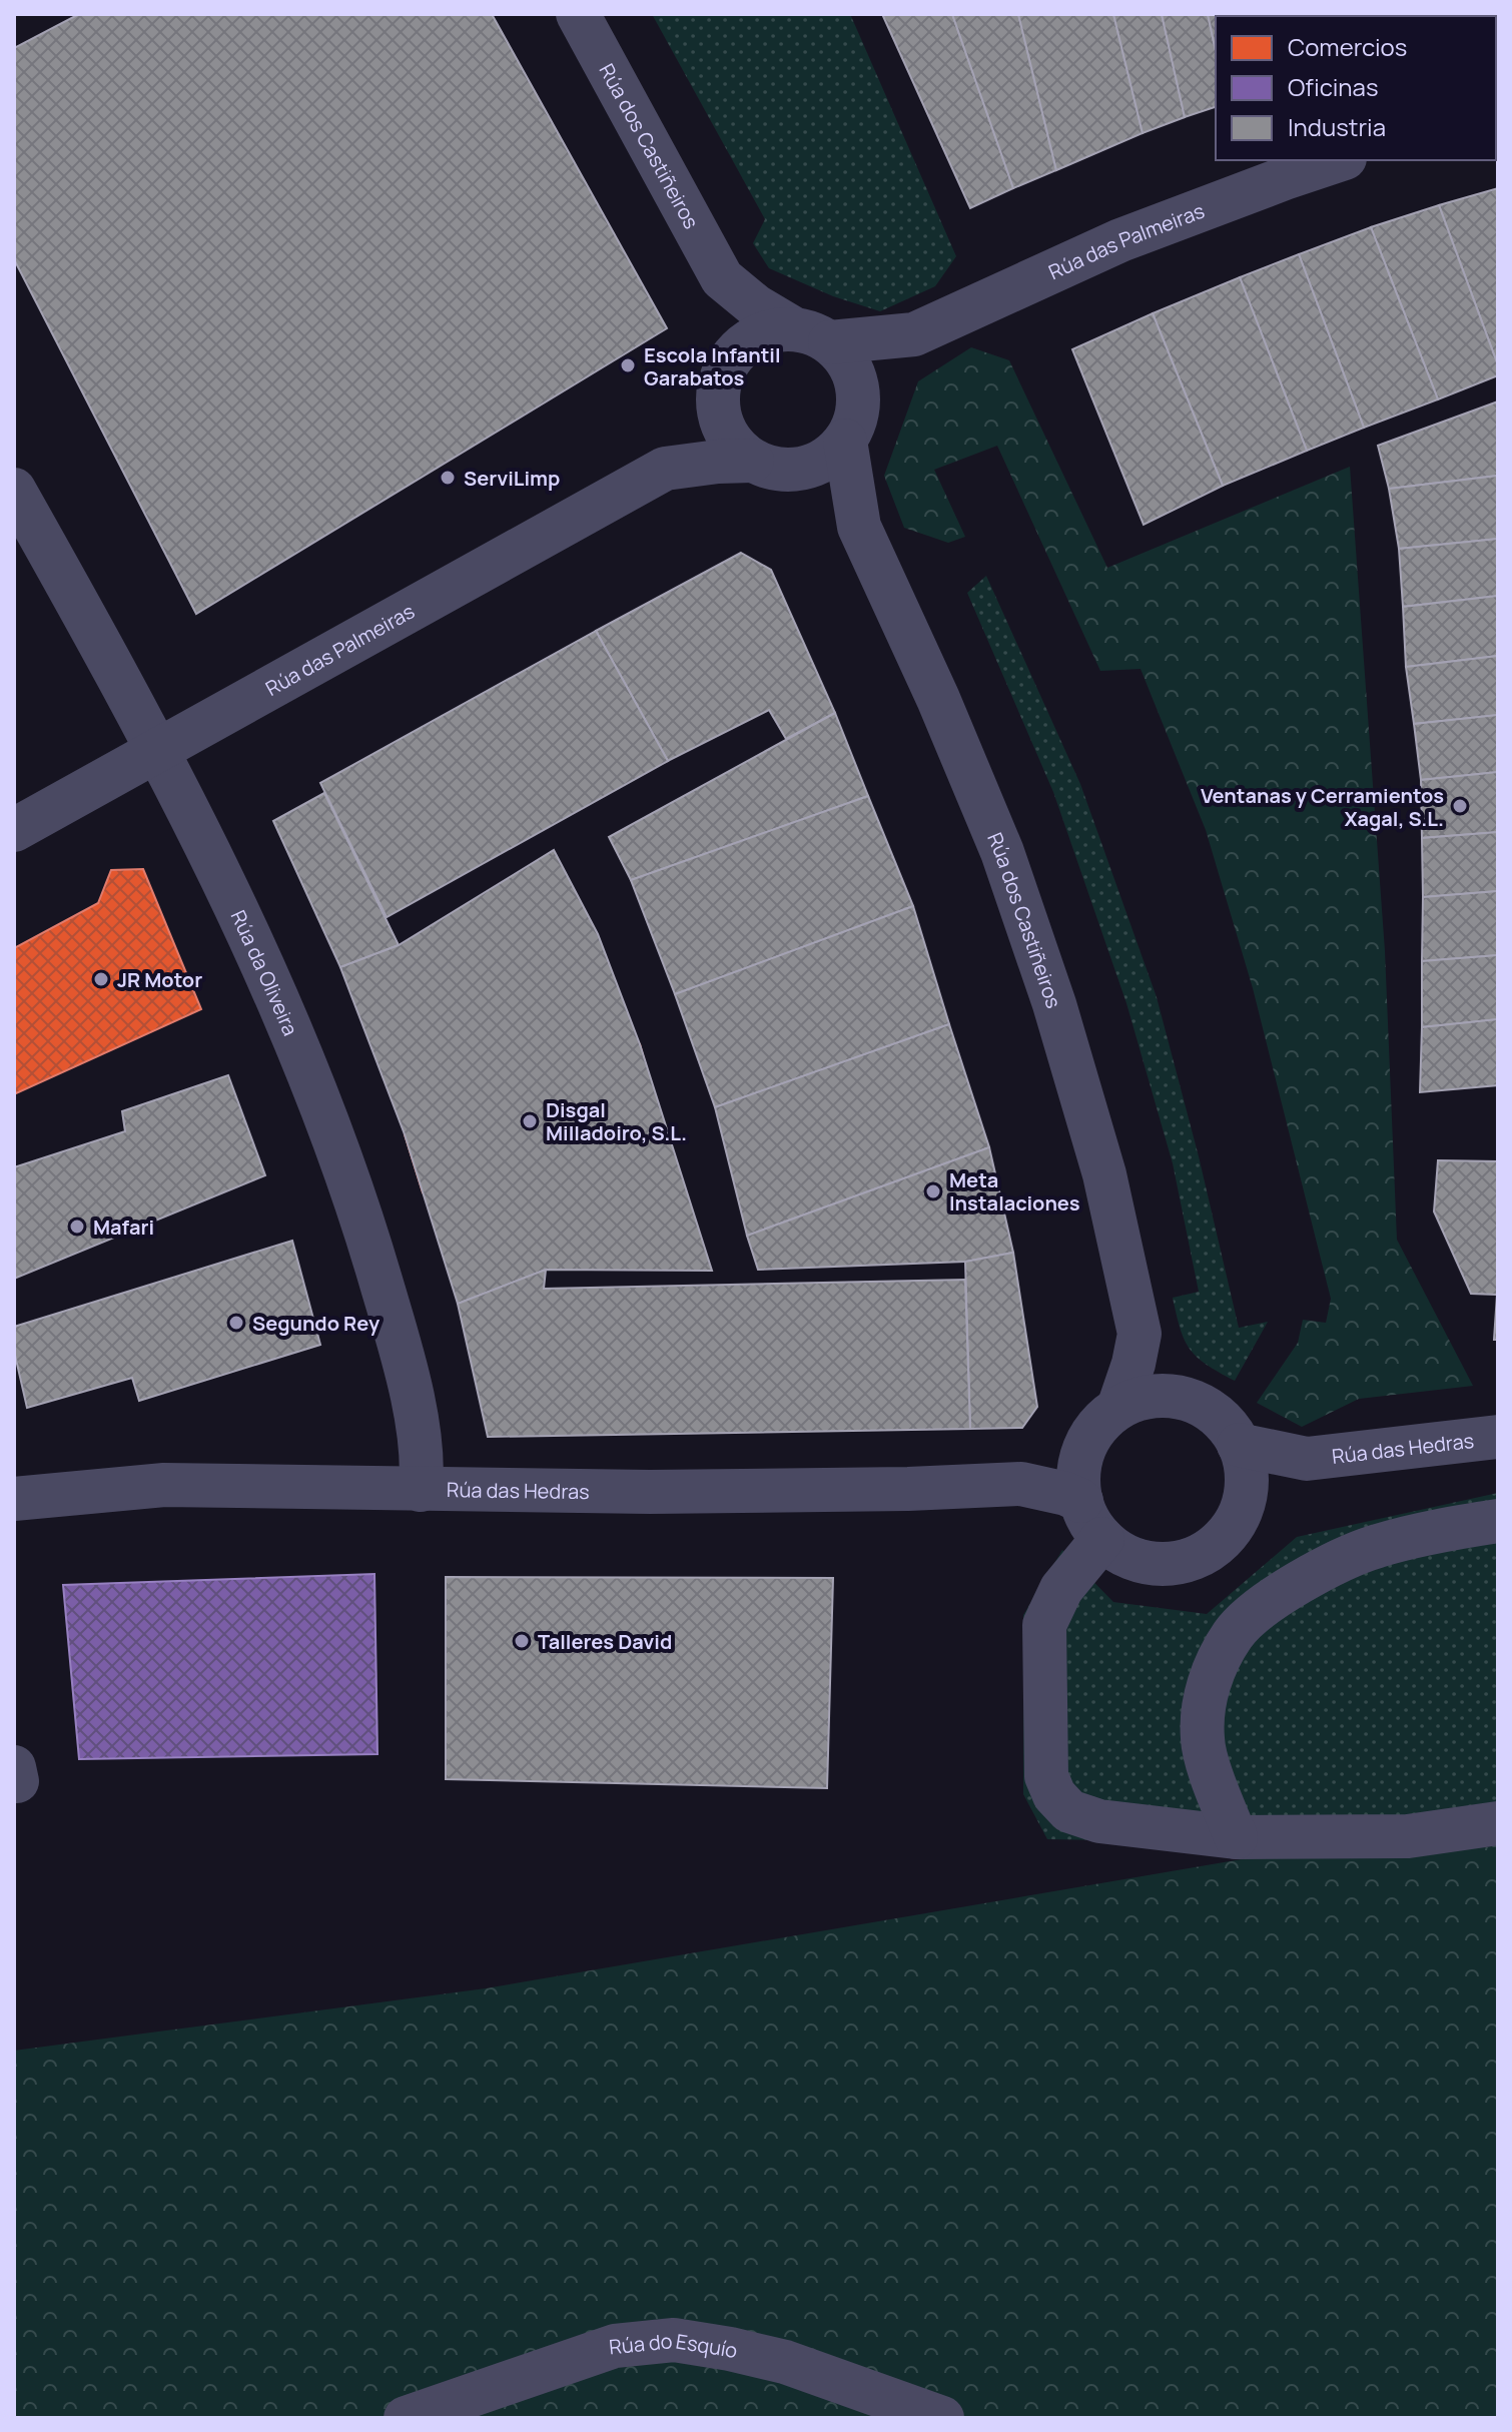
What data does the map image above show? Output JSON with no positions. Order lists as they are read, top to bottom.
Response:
{
  "streets": {
    "street": [
      "Rúa dos Castiñeiros",
      "Rúa das Palmeiras",
      "Rúa da Oliveira",
      "Rúa das Hedras",
      "Rúa do Esquío"
    ]
  },
  "crossings": [
    ["Rúa dos Castiñeiros", "Rúa das Palmeiras"],
    ["Rúa dos Castiñeiros", "Rúa das Hedras"],
    ["Rúa das Palmeiras", "Rúa da Oliveira"],
    ["Rúa da Oliveira", "Rúa das Hedras"]
  ],
  "places": [
    "Escola Infantil Garabatos",
    "ServiLimp",
    "Ventanas y Cerramientos Xagal, S.L.",
    "JR Motor",
    "Disgal Milladoiro, S.L.",
    "Meta Instalaciones",
    "Mafari",
    "Segundo Rey",
    "Talleres David"
  ],
  "legend": ["Comercios", "Oficinas", "Industria"]
}
